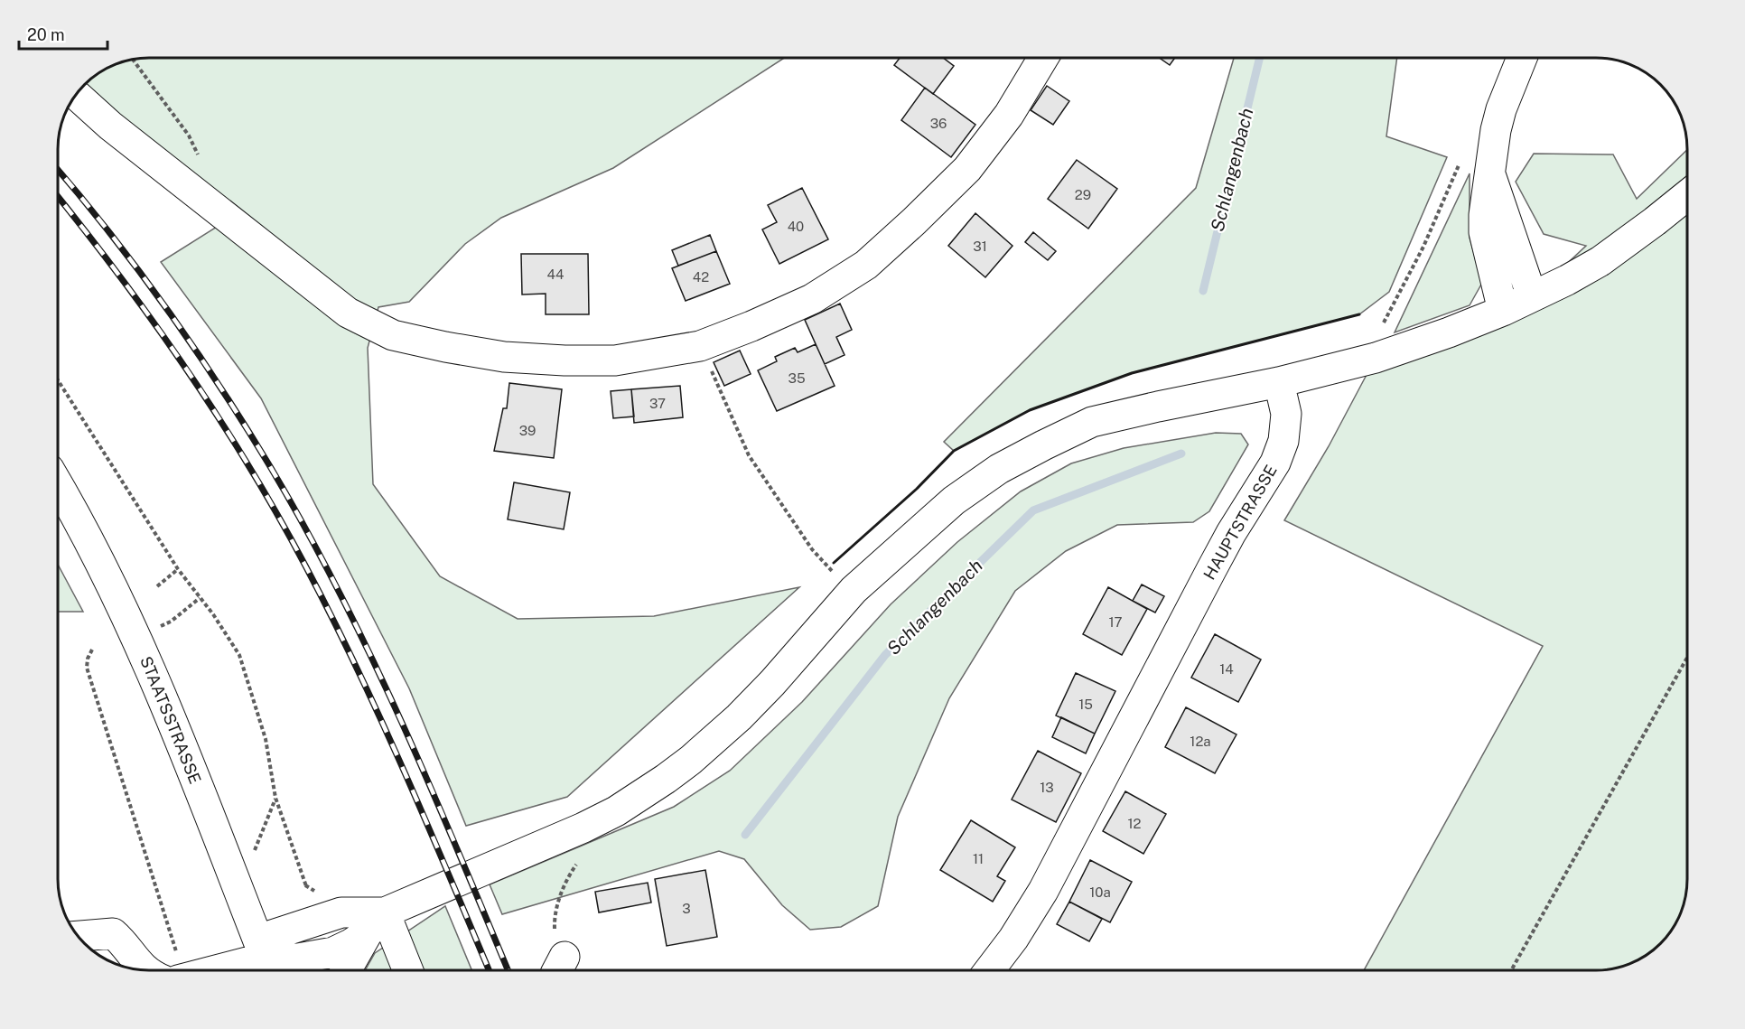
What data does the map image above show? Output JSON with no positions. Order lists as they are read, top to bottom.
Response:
{
  "streets": {
    "street": ["HAUPTSTRASSE", "STAATSSTRASSE"]
  },
  "water": ["Schlangenbach"],
  "house_numbers": [
    "36",
    "29",
    "40",
    "31",
    "44",
    "42",
    "35",
    "37",
    "39",
    "17",
    "14",
    "15",
    "12a",
    "13",
    "12",
    "11",
    "10a",
    "3"
  ],
  "scale_bar": "20 m"
}
